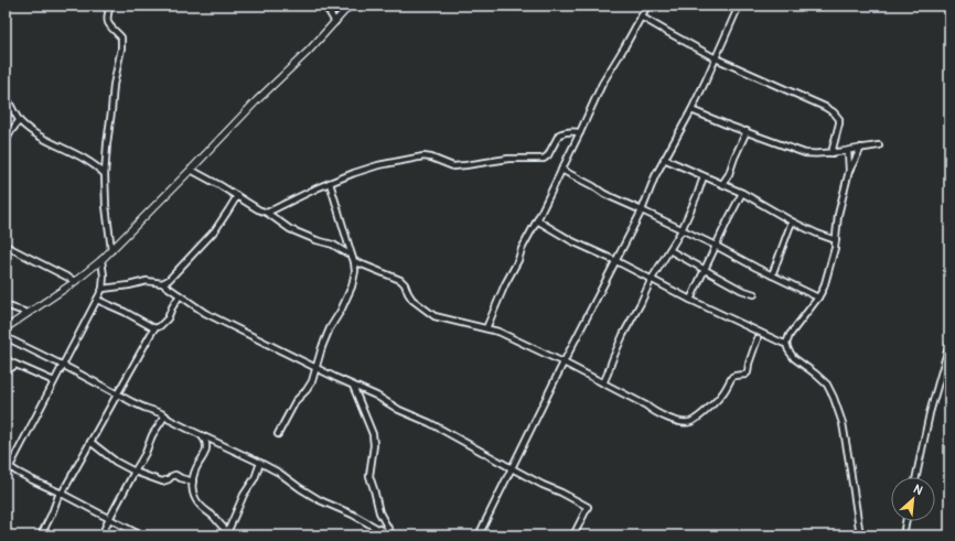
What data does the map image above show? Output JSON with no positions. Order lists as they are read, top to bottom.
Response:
{
  "north": "top right"
}
